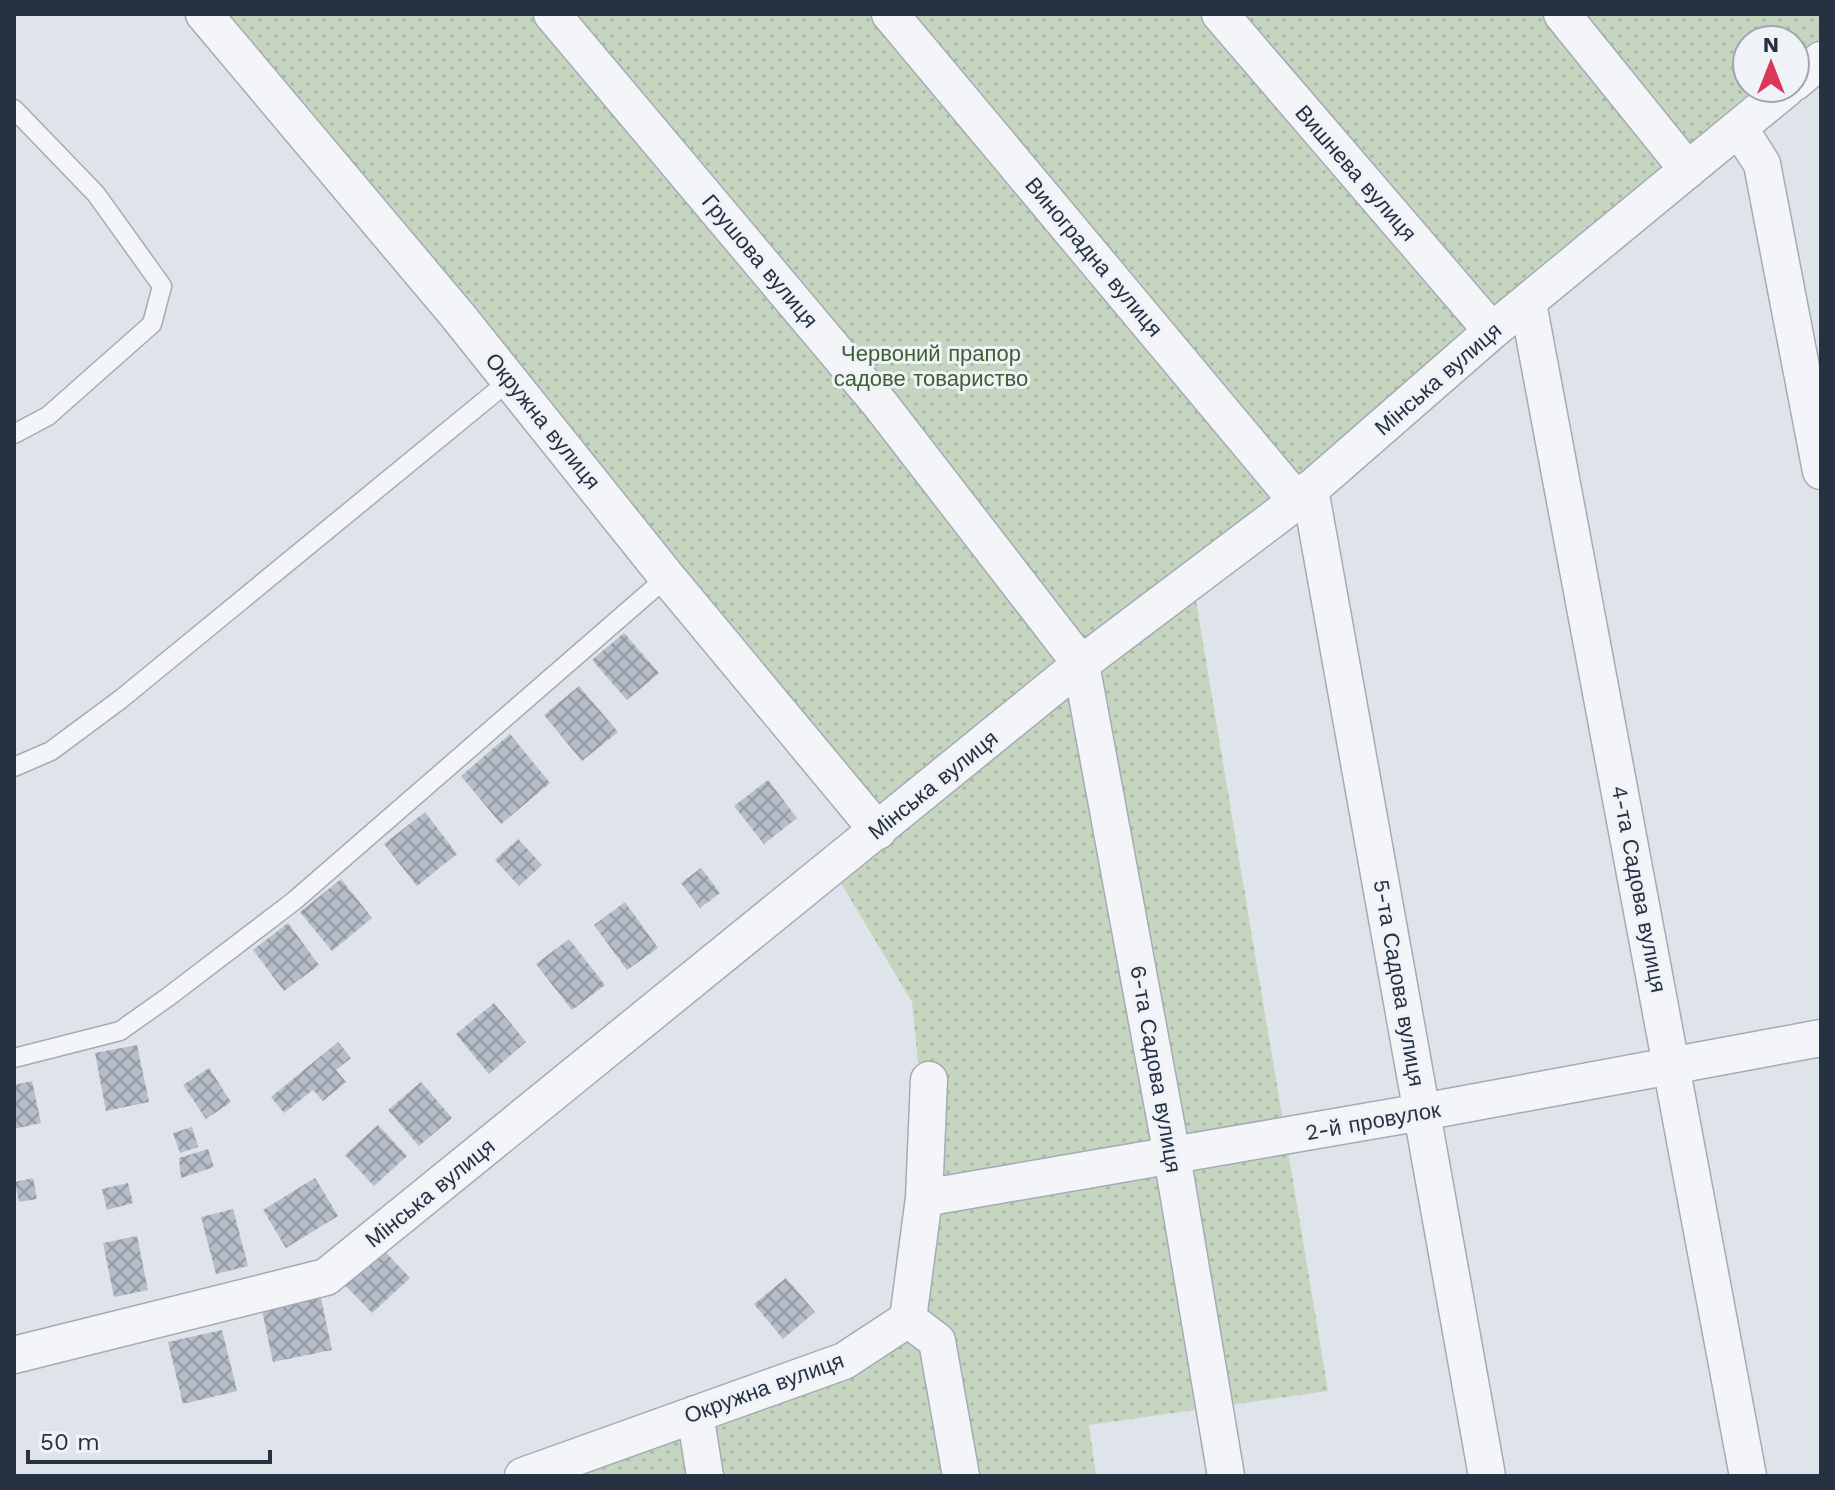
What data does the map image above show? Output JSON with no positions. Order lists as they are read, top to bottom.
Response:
{
  "streets": {
    "street": [
      "Вишнева вулиця",
      "Виноградна вулиця",
      "Грушова вулиця",
      "Мінська вулиця",
      "Окружна вулиця",
      "4-та Садова вулиця",
      "5-та Садова вулиця",
      "6-та Садова вулиця",
      "2-й провулок"
    ]
  },
  "crossings": [
    ["Вишнева вулиця", "Мінська вулиця"],
    ["Виноградна вулиця", "Мінська вулиця"],
    ["Виноградна вулиця", "5-та Садова вулиця"],
    ["Грушова вулиця", "Мінська вулиця"],
    ["Грушова вулиця", "6-та Садова вулиця"],
    ["Мінська вулиця", "Окружна вулиця"],
    ["Мінська вулиця", "4-та Садова вулиця"],
    ["Мінська вулиця", "5-та Садова вулиця"],
    ["Мінська вулиця", "6-та Садова вулиця"],
    ["4-та Садова вулиця", "2-й провулок"],
    ["5-та Садова вулиця", "2-й провулок"],
    ["6-та Садова вулиця", "2-й провулок"]
  ],
  "parks": ["Червоний прапор садове товариство"],
  "scale_bar": "50 m",
  "north": "top"
}
